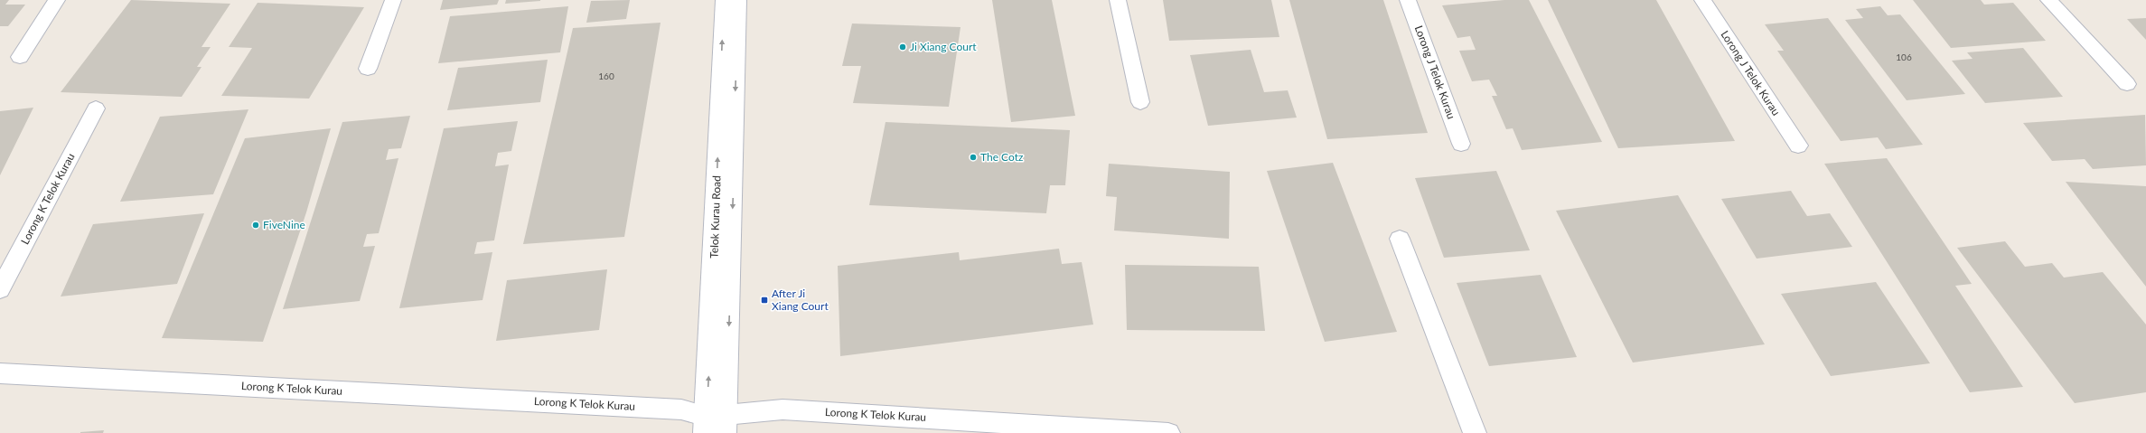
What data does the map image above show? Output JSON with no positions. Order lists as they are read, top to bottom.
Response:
{
  "streets": {
    "street": ["Lorong J Telok Kurau", "Lorong K Telok Kurau", "Telok Kurau Road"]
  },
  "crossings": [
    ["Lorong K Telok Kurau", "Telok Kurau Road"]
  ],
  "places": {
    "other": ["Ji Xiang Court", "The Cotz", "FiveNine"],
    "transit": ["After Ji Xiang Court"]
  },
  "house_numbers": ["106", "160"]
}
